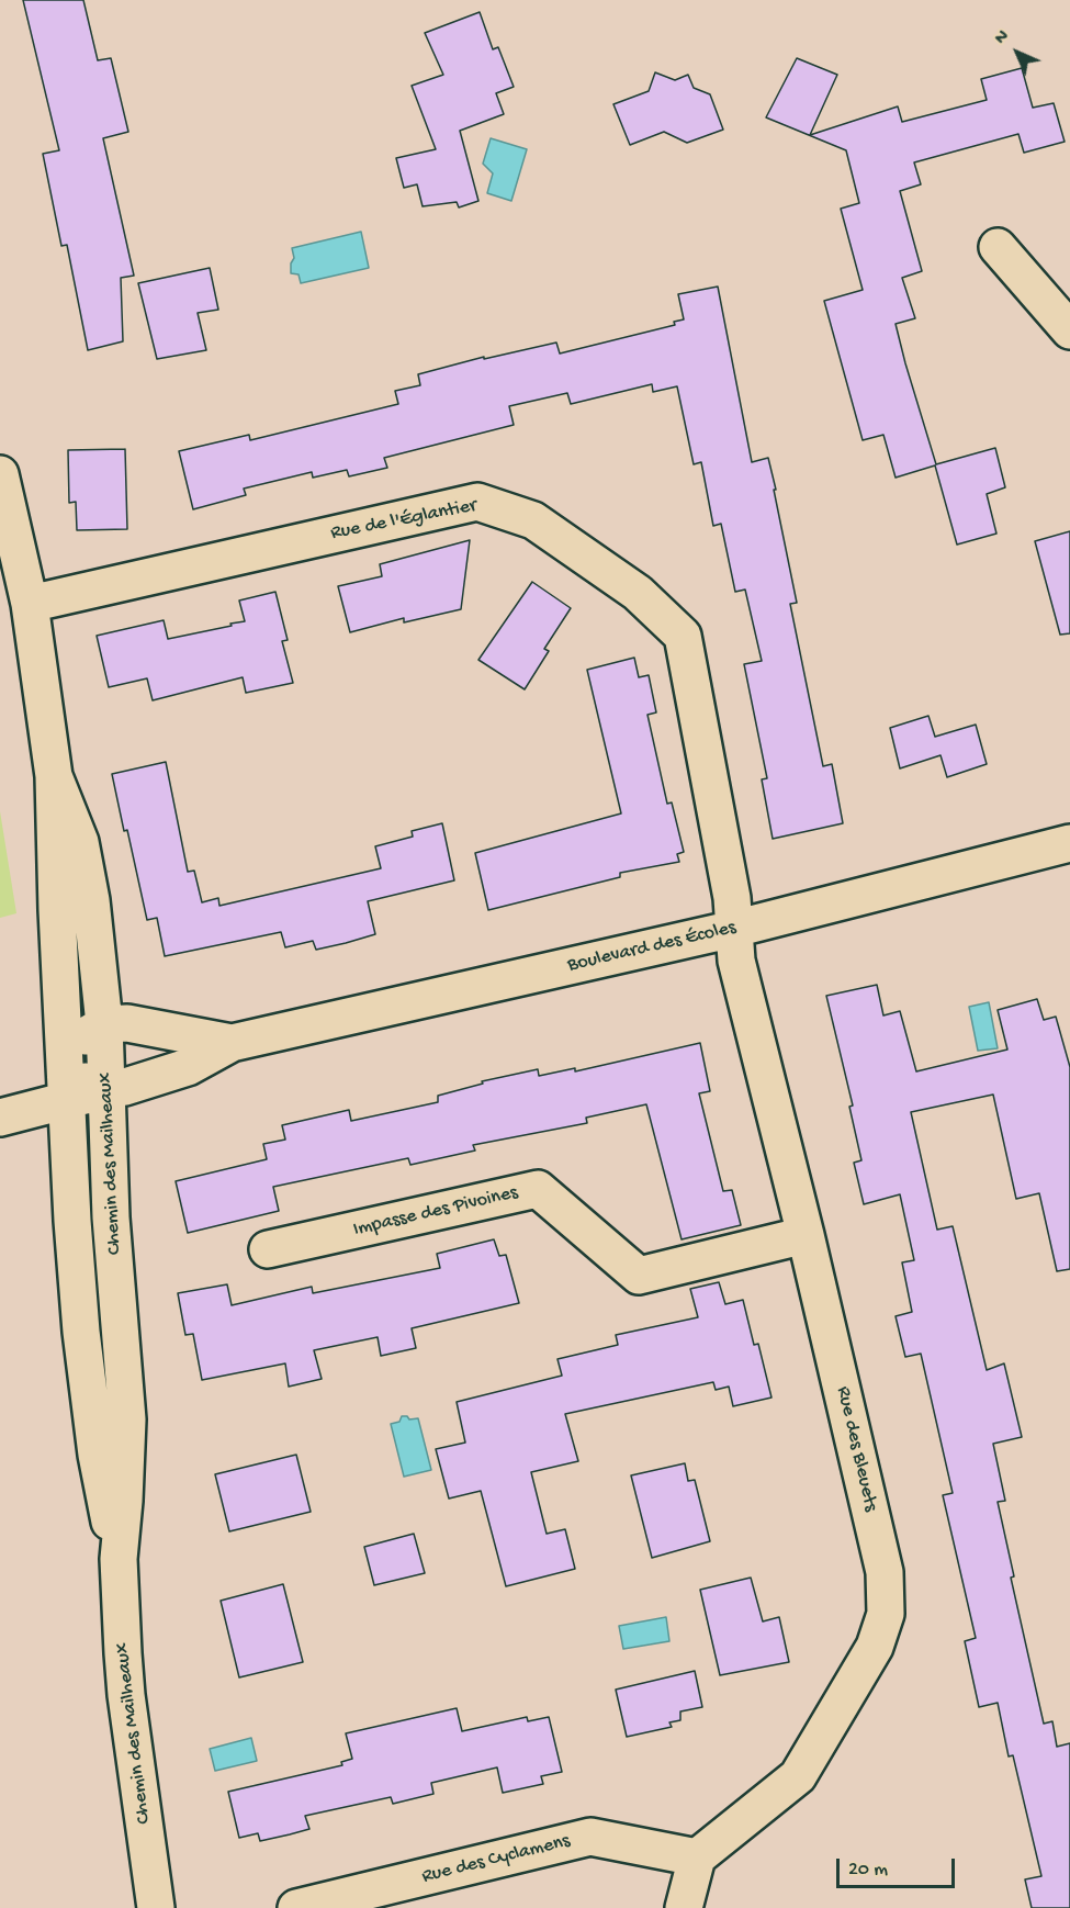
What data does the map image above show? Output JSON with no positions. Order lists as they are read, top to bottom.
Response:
{
  "streets": {
    "street": [
      "Rue de l'Églantier",
      "Boulevard des Écoles",
      "Chemin des Mailheaux",
      "Impasse des Pivoines",
      "Rue des Bleuets",
      "Rue des Cyclamens"
    ]
  },
  "crossings": [
    ["Rue de l'Églantier", "Boulevard des Écoles"],
    ["Rue de l'Églantier", "Chemin des Mailheaux"],
    ["Rue de l'Églantier", "Rue des Bleuets"],
    ["Boulevard des Écoles", "Chemin des Mailheaux"],
    ["Boulevard des Écoles", "Rue des Bleuets"],
    ["Impasse des Pivoines", "Rue des Bleuets"],
    ["Rue des Bleuets", "Rue des Cyclamens"]
  ],
  "scale_bar": "20 m",
  "north": "top left"
}
